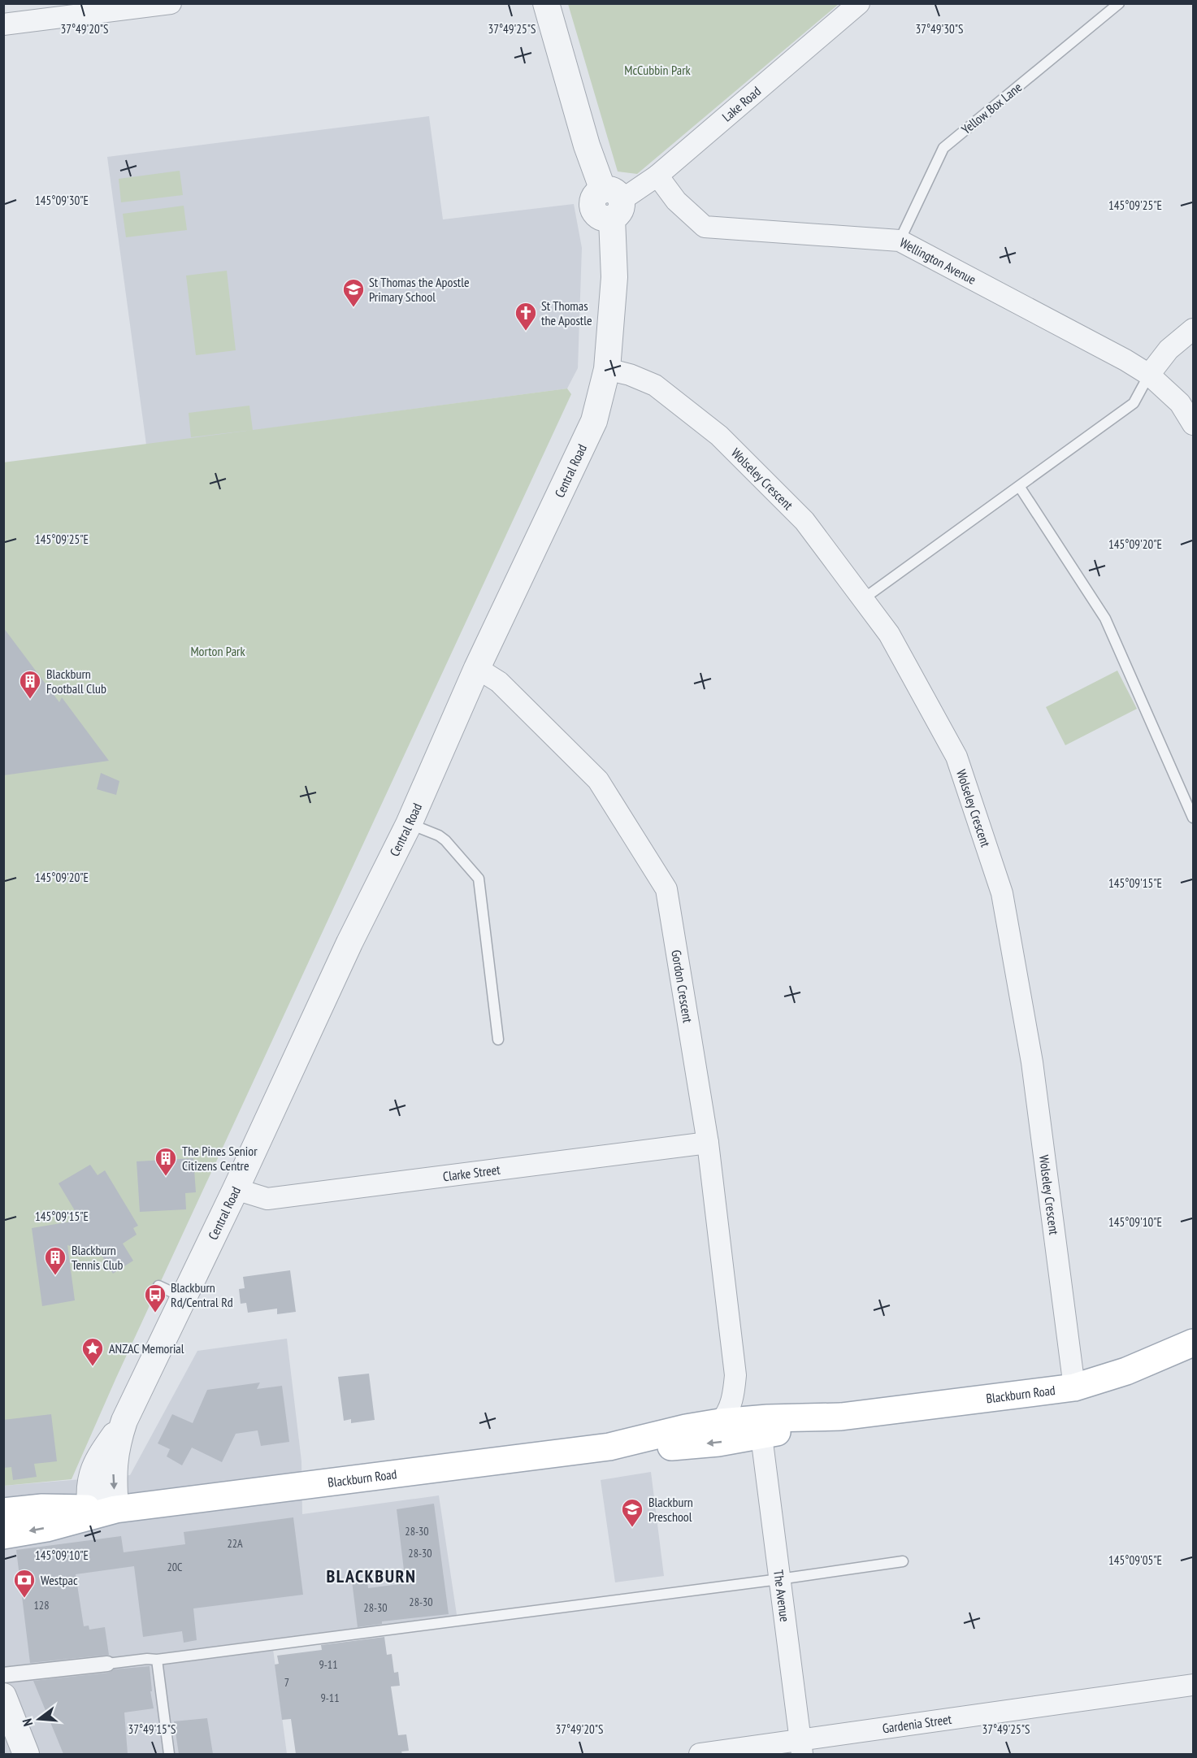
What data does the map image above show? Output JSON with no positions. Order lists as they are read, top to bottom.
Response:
{
  "streets": {
    "main road": ["Blackburn Road"],
    "street": [
      "Lake Road",
      "Wellington Avenue",
      "Central Road",
      "Wolseley Crescent",
      "Gordon Crescent",
      "Clarke Street",
      "The Avenue",
      "Gardenia Street"
    ],
    "lane": ["Yellow Box Lane"]
  },
  "crossings": [
    ["Lake Road", "Wellington Avenue"],
    ["Lake Road", "Central Road"],
    ["Yellow Box Lane", "Wellington Avenue"],
    ["Central Road", "Wolseley Crescent"],
    ["Central Road", "Gordon Crescent"],
    ["Central Road", "Clarke Street"],
    ["Central Road", "Blackburn Road"],
    ["Wolseley Crescent", "Blackburn Road"],
    ["Gordon Crescent", "Clarke Street"],
    ["Gordon Crescent", "Blackburn Road"],
    ["Gordon Crescent", "The Avenue"],
    ["Blackburn Road", "The Avenue"],
    ["The Avenue", "Gardenia Street"]
  ],
  "districts": ["BLACKBURN"],
  "parks": ["McCubbin Park", "Morton Park"],
  "places": {
    "school or university": ["St Thomas the Apostle Primary School", "Blackburn Preschool"],
    "church": ["St Thomas the Apostle"],
    "building": ["Blackburn Football Club", "The Pines Senior Citizens Centre", "Blackburn Tennis Club"],
    "bus stop": ["Blackburn Rd/Central Rd"],
    "place": ["ANZAC Memorial"],
    "bank": ["Westpac"]
  },
  "house_numbers": [
    "28-30",
    "22A",
    "28-30",
    "20C",
    "28-30",
    "128",
    "28-30",
    "9-11",
    "7",
    "9-11"
  ],
  "north": "left",
  "coordinates": [
    "37°49'20\"S",
    "37°49'25\"S",
    "37°49'30\"S",
    "145°09'30\"E",
    "145°09'25\"E",
    "145°09'20\"E",
    "145°09'15\"E",
    "145°09'10\"E",
    "145°09'05\"E",
    "37°49'15\"S"
  ]
}
